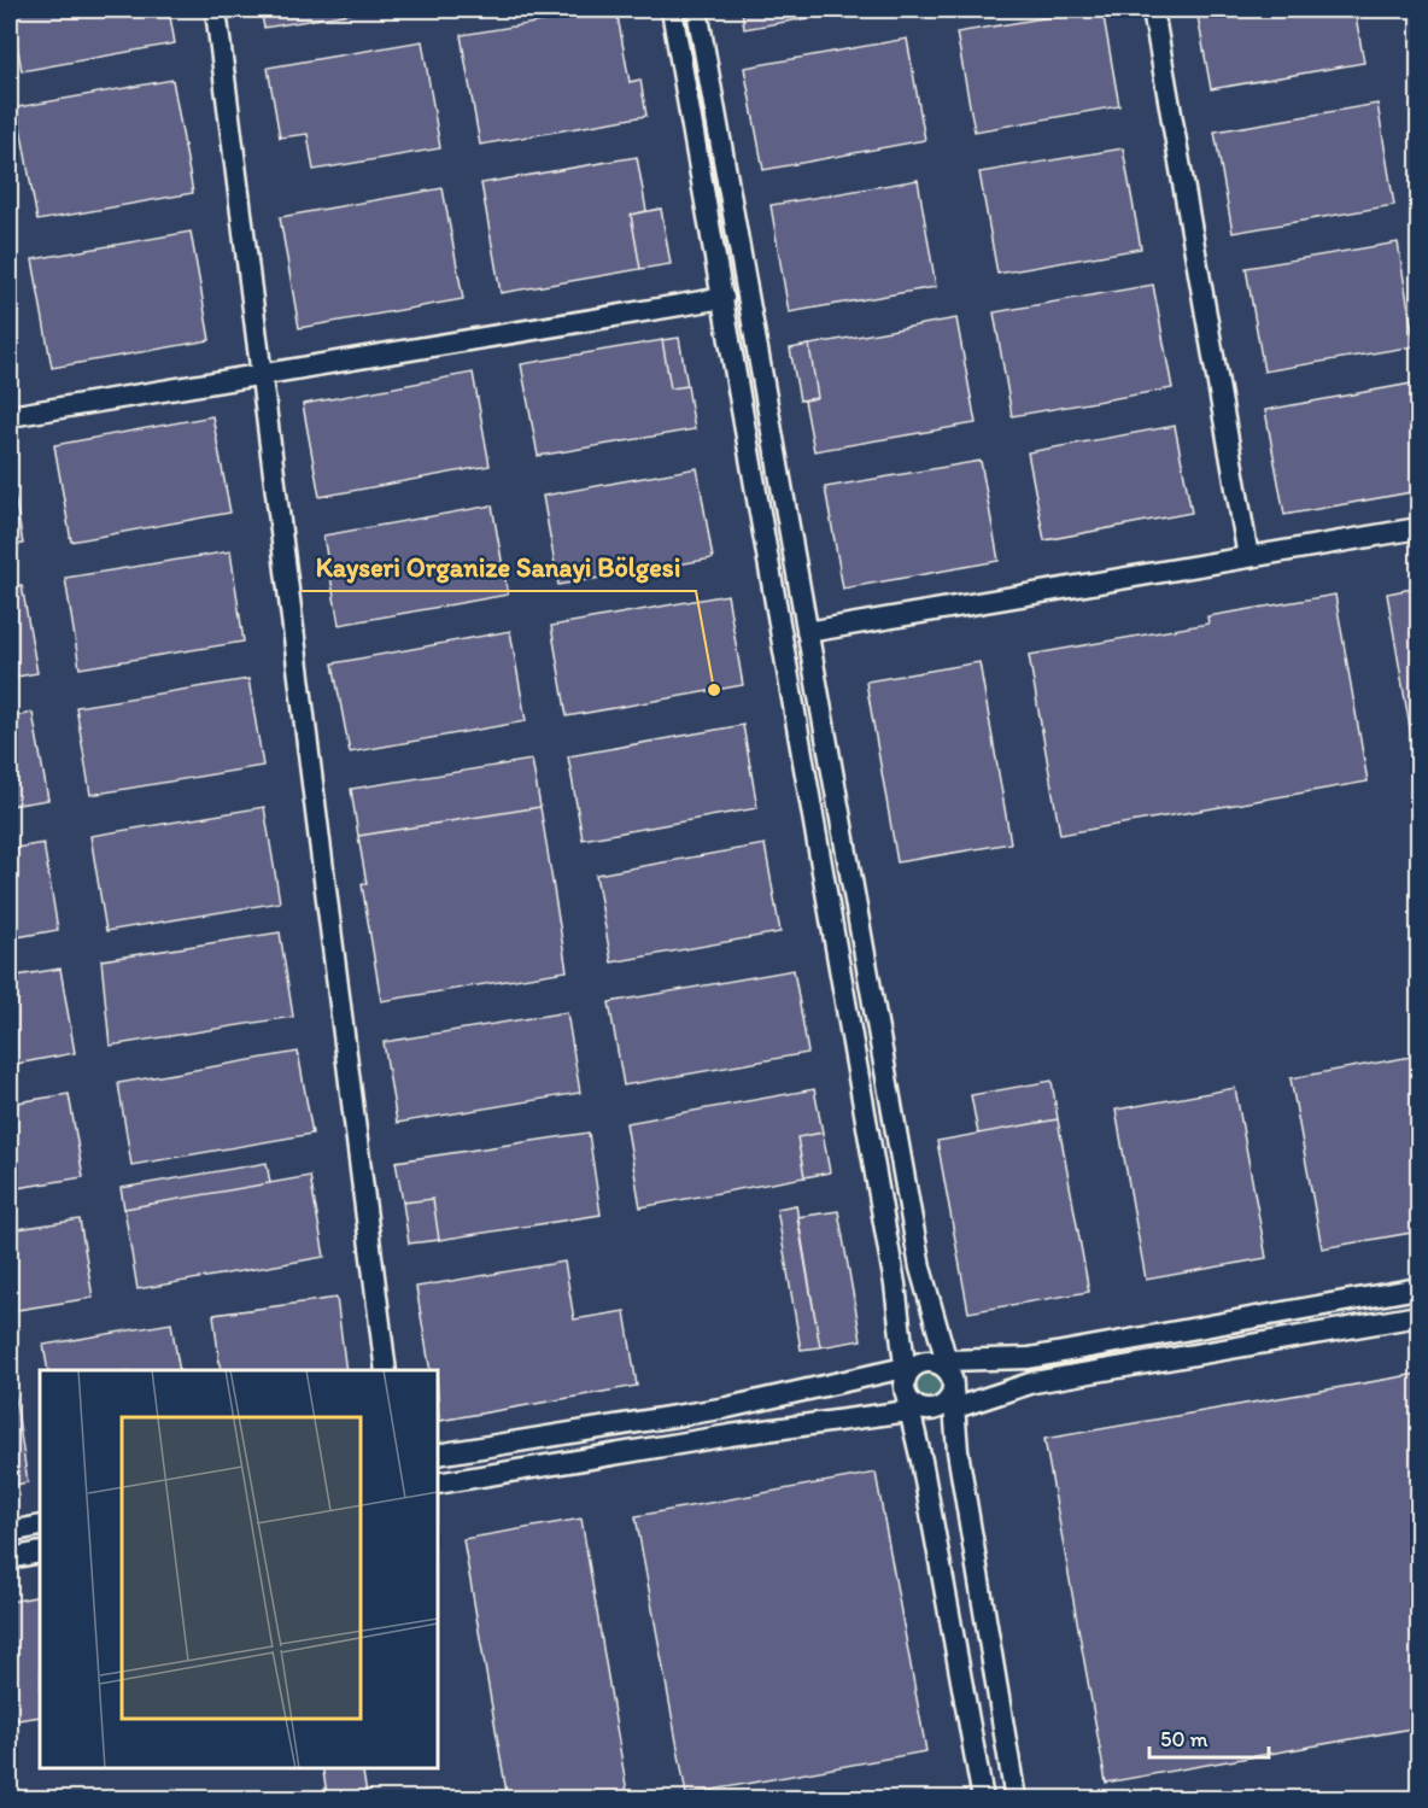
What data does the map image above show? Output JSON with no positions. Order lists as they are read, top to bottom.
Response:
{
  "places": ["Kayseri Organize Sanayi Bölgesi"],
  "scale_bar": "50 m"
}
